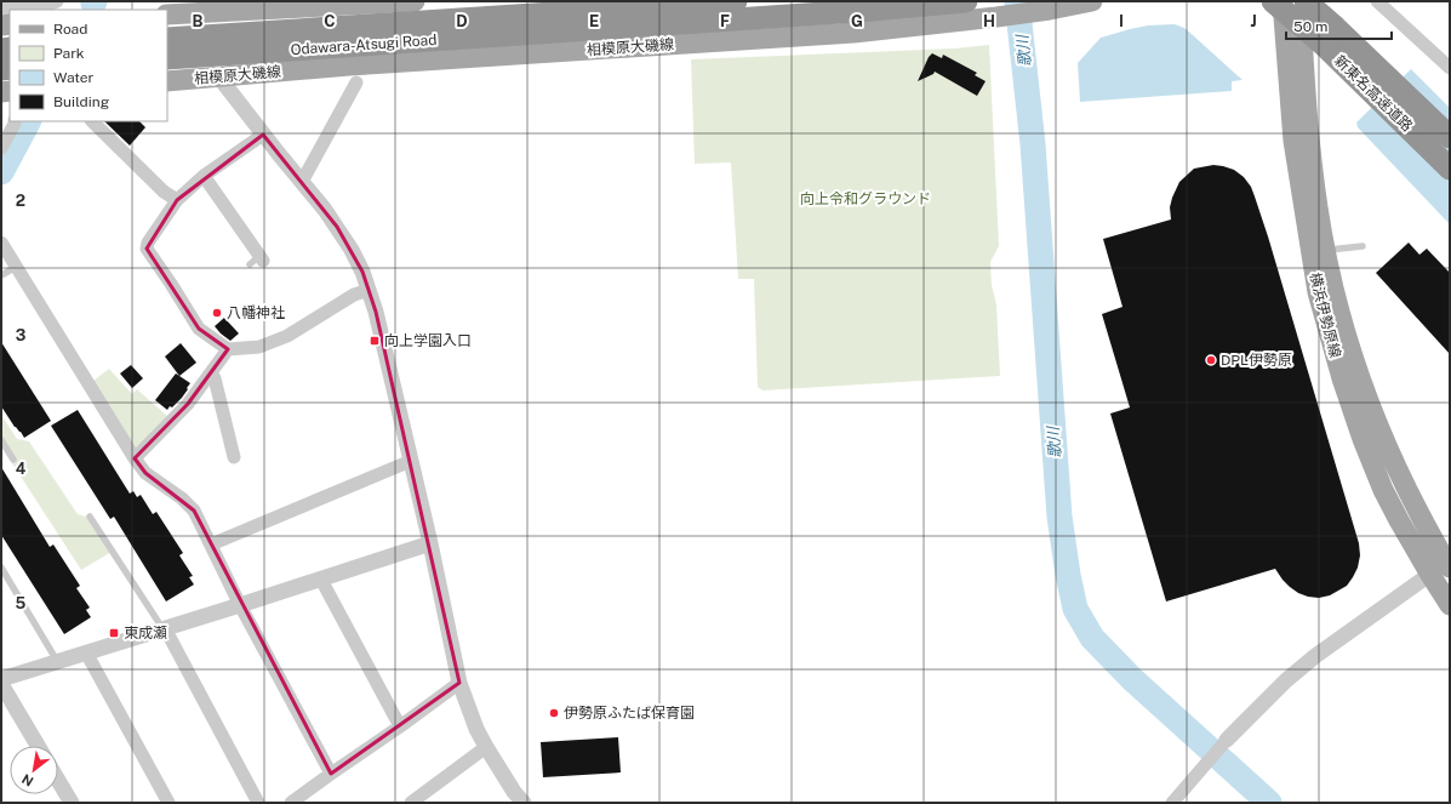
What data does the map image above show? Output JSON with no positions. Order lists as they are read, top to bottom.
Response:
{
  "streets": {
    "highway": ["Odawara-Atsugi Road", "新東名高速道路"],
    "main road": ["相模原大磯線", "横浜伊勢原線"]
  },
  "water": ["歌川"],
  "parks": ["向上令和グラウンド"],
  "places": {
    "other": ["八幡神社", "DPL伊勢原", "伊勢原ふたば保育園"],
    "transit": ["向上学園入口", "東成瀬"]
  },
  "legend": [
    "Road",
    "Park",
    "Water",
    "Building"
  ],
  "scale_bar": "50 m",
  "north": "bottom left",
  "grid": {
    "columns": [
      "B",
      "C",
      "D",
      "E",
      "F",
      "G",
      "H",
      "I",
      "J"
    ],
    "rows": [
      "2",
      "3",
      "4",
      "5"
    ]
  }
}
